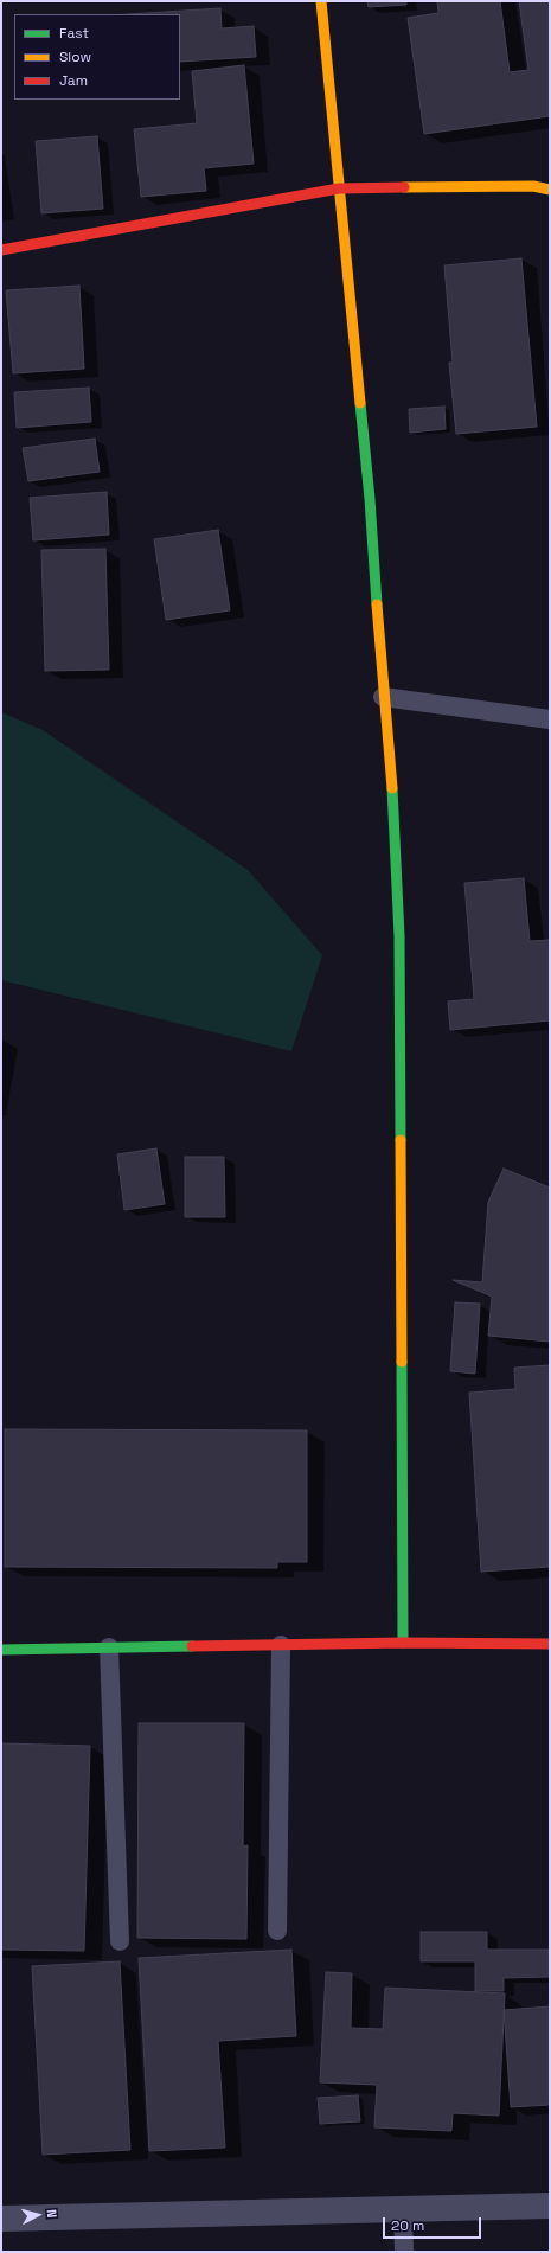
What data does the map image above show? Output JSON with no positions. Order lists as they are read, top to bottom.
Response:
{
  "legend": ["Fast", "Slow", "Jam"],
  "scale_bar": "20 m",
  "north": "right"
}
